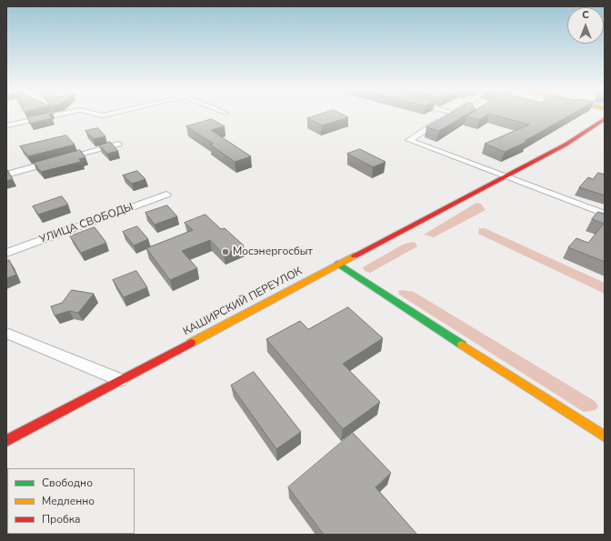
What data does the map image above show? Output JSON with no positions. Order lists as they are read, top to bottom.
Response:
{
  "streets": {
    "main road": ["КАШИРСКИЙ ПЕРЕУЛОК"],
    "street": ["УЛИЦА СВОБОДЫ"]
  },
  "places": ["Мосэнергосбыт"],
  "legend": ["Свободно", "Медленно", "Пробка"],
  "north": "top"
}
